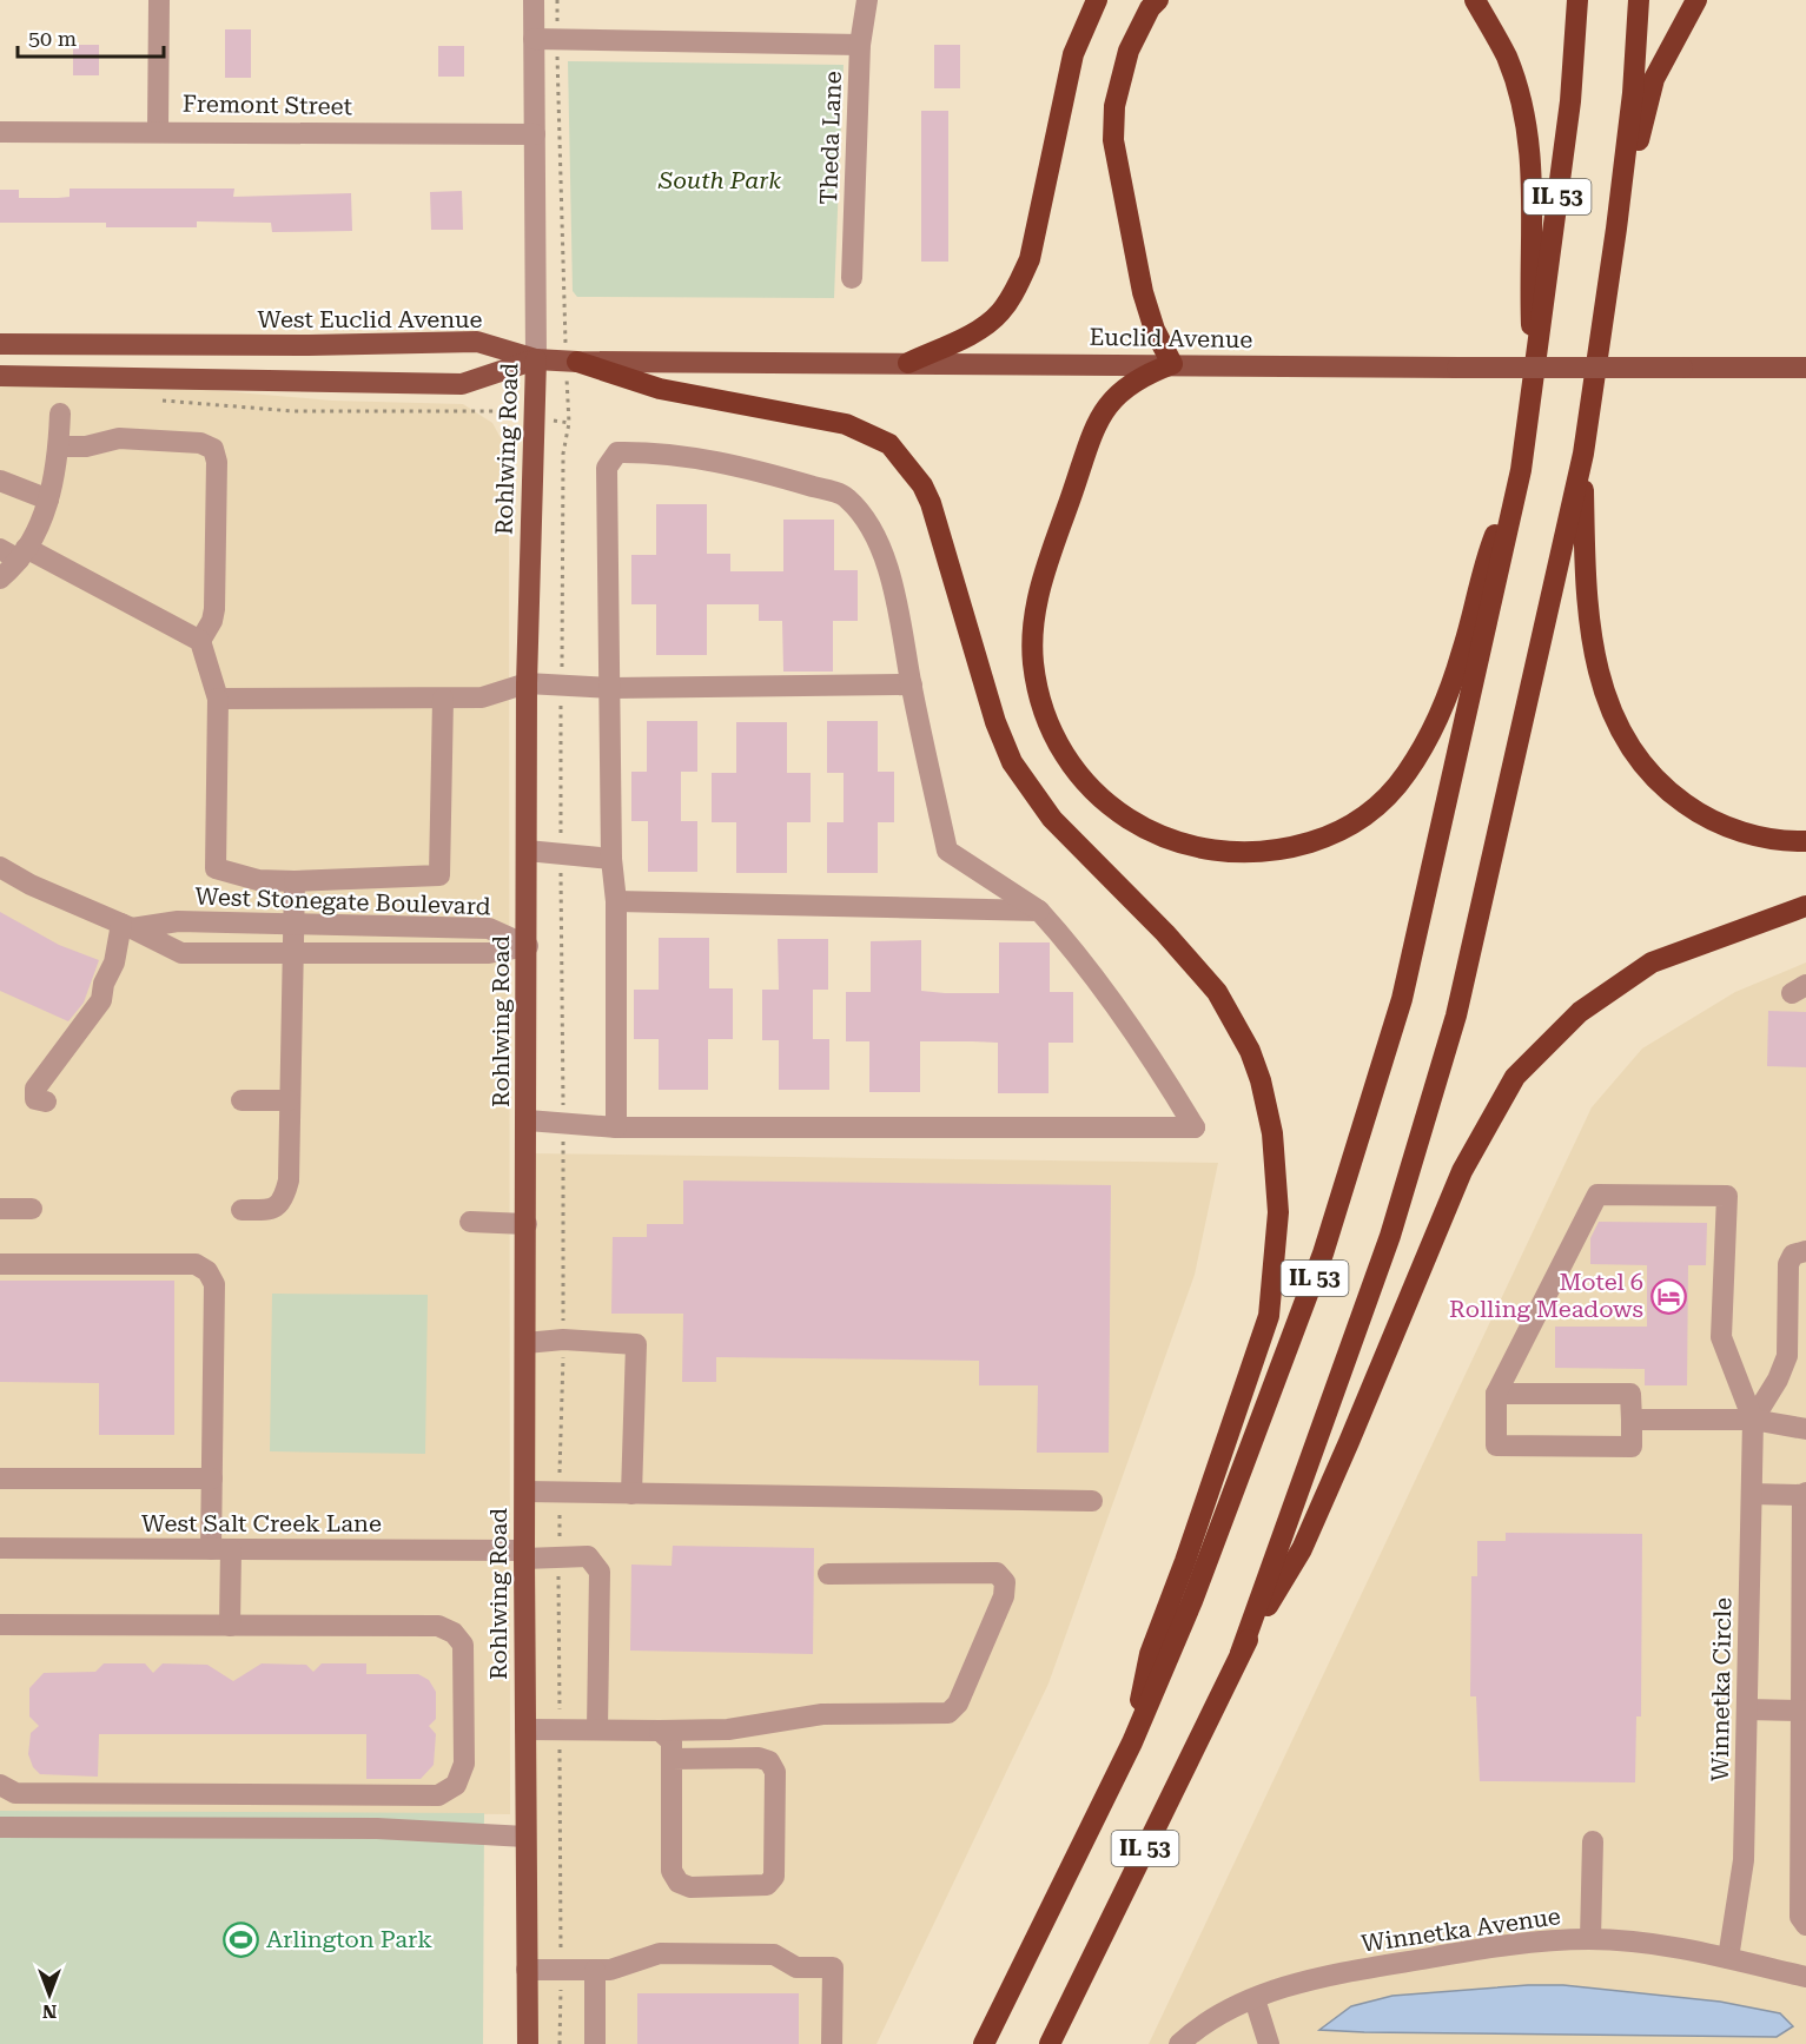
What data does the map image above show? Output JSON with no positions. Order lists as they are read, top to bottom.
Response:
{
  "streets": {
    "highway": ["IL 53"],
    "main road": ["West Euclid Avenue", "Euclid Avenue", "Rohlwing Road"],
    "street": [
      "Fremont Street",
      "Theda Lane",
      "West Stonegate Boulevard",
      "West Salt Creek Lane",
      "Winnetka Circle",
      "Winnetka Avenue"
    ]
  },
  "crossings": [
    ["Fremont Street", "Rohlwing Road"],
    ["West Euclid Avenue", "Euclid Avenue"],
    ["West Euclid Avenue", "Rohlwing Road"],
    ["Euclid Avenue", "Rohlwing Road"],
    ["Rohlwing Road", "West Stonegate Boulevard"],
    ["Rohlwing Road", "West Salt Creek Lane"],
    ["Winnetka Circle", "Winnetka Avenue"]
  ],
  "parks": ["South Park"],
  "places": {
    "hotel": ["Motel 6 Rolling Meadows"],
    "sports": ["Arlington Park"]
  },
  "scale_bar": "50 m",
  "north": "bottom"
}
